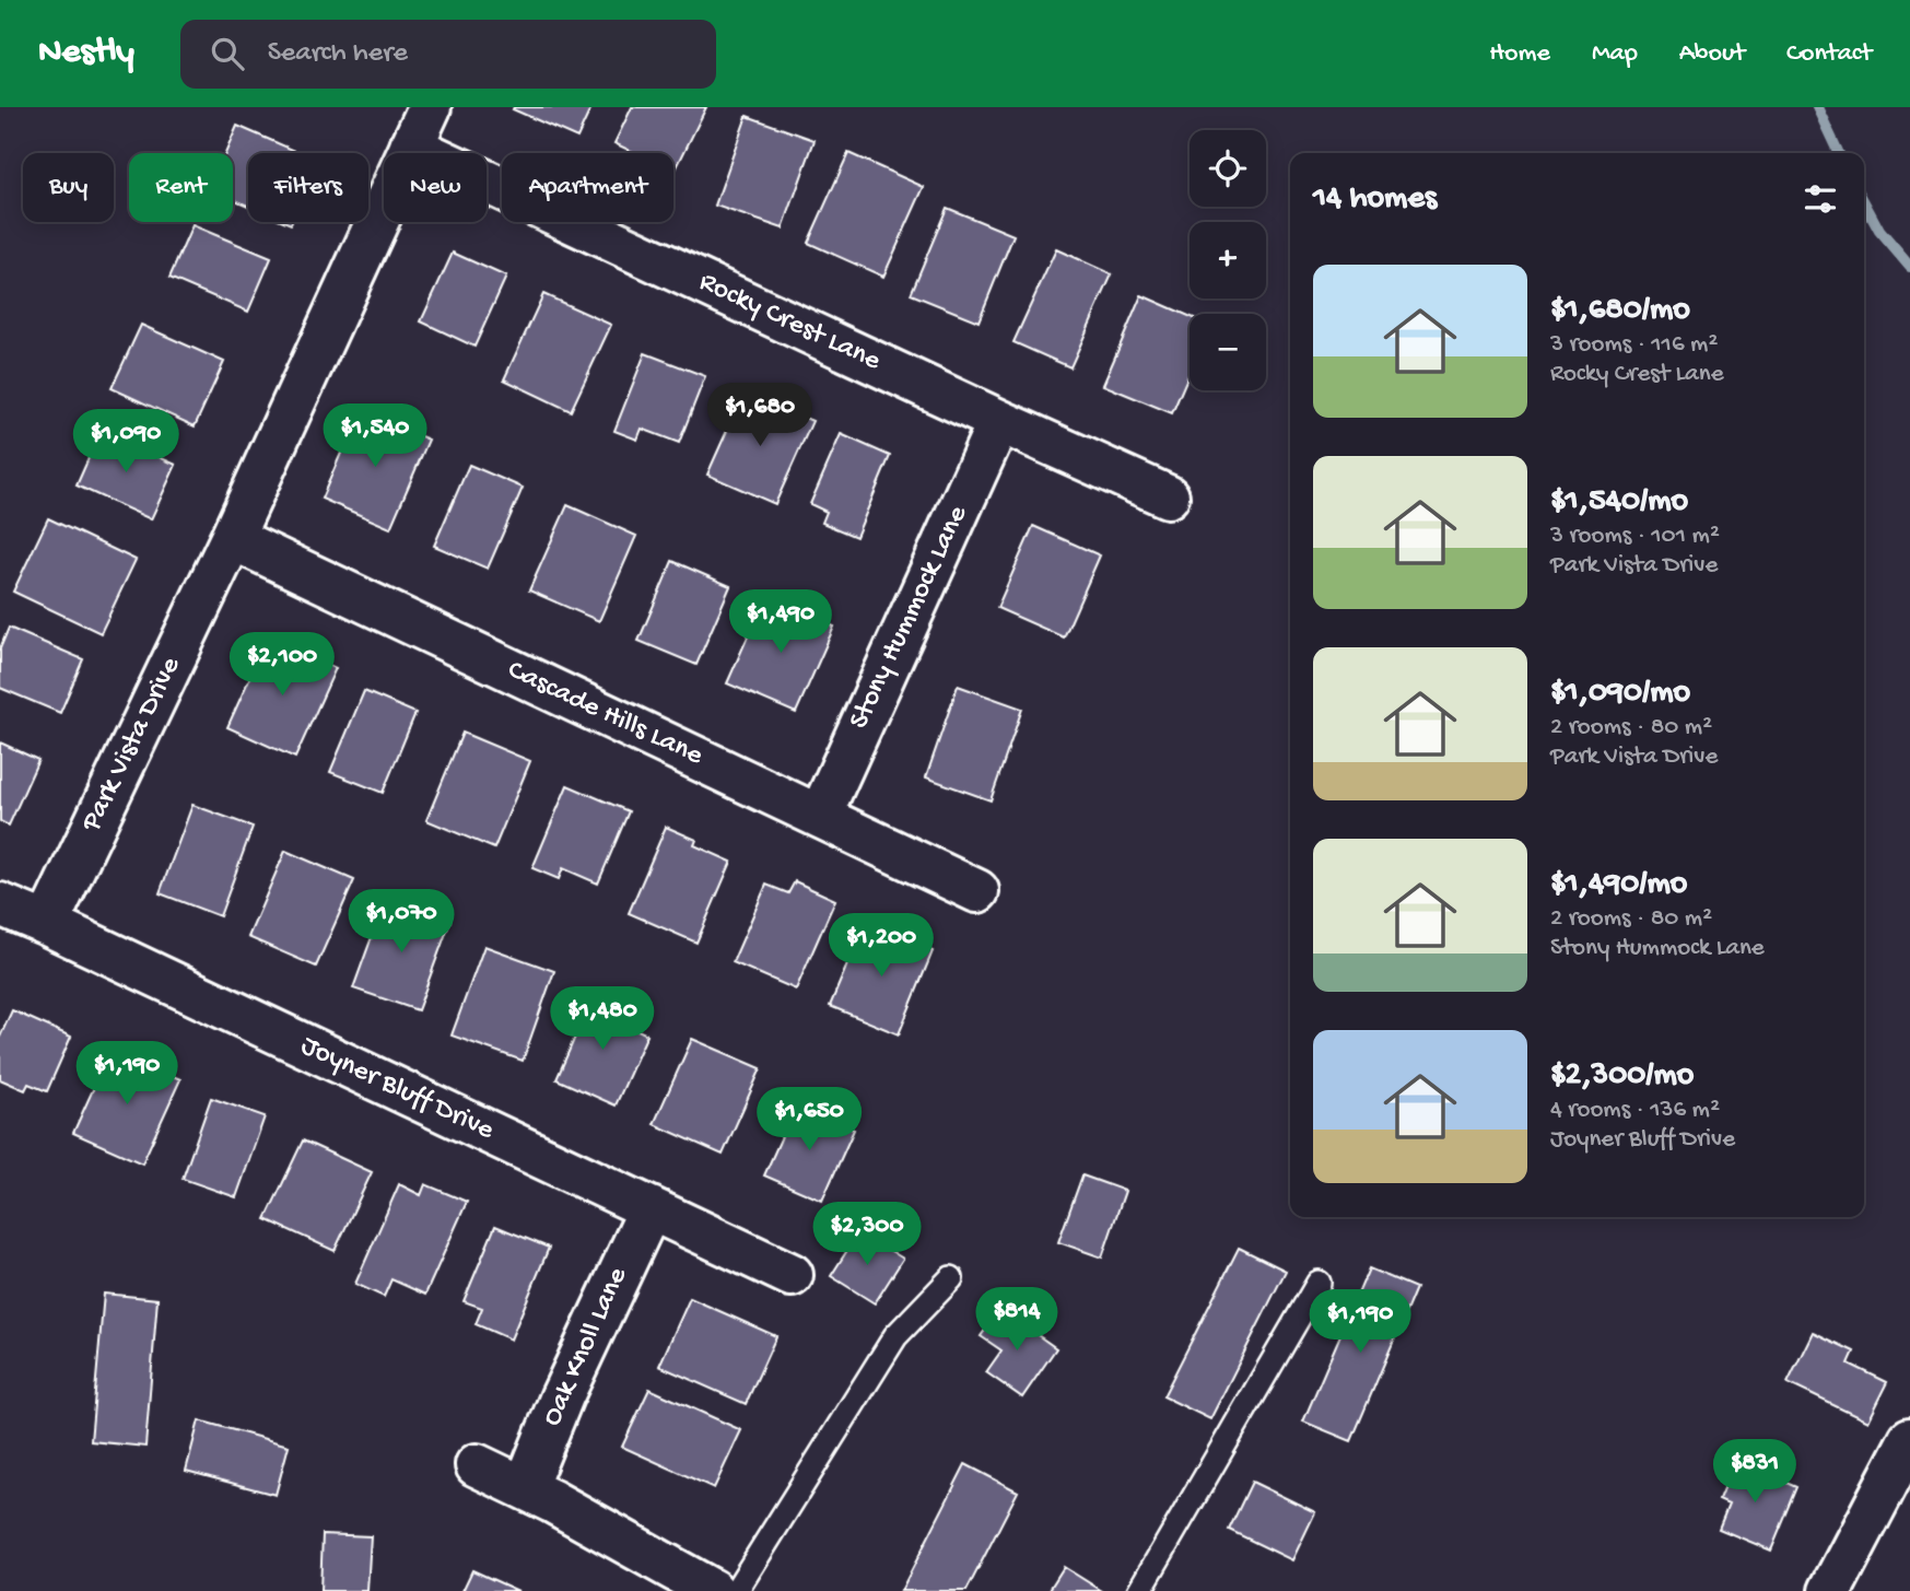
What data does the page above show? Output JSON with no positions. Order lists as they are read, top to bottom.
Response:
{
  "streets": {
    "street": [
      "Rocky Crest Lane",
      "Stony Hummock Lane",
      "Cascade Hills Lane",
      "Park Vista Drive",
      "Joyner Bluff Drive",
      "Oak Knoll Lane"
    ]
  },
  "crossings": [
    ["Rocky Crest Lane", "Stony Hummock Lane"],
    ["Rocky Crest Lane", "Park Vista Drive"],
    ["Stony Hummock Lane", "Cascade Hills Lane"],
    ["Cascade Hills Lane", "Park Vista Drive"],
    ["Park Vista Drive", "Joyner Bluff Drive"],
    ["Joyner Bluff Drive", "Oak Knoll Lane"]
  ],
  "page": {
    "header": "Nestly",
    "search": "Search here",
    "nav": [
      "Home",
      "Map",
      "About",
      "Contact"
    ],
    "map_buttons": ["+", "−"],
    "chip": [
      "Buy",
      "Rent",
      "Filters",
      "New",
      "Apartment"
    ],
    "heading": "14 homes",
    "list": [
      {
        "name": "$1,680/mo",
        "note": "3 rooms · 116 m² · Rocky Crest Lane"
      },
      {
        "name": "$1,540/mo",
        "note": "3 rooms · 101 m² · Park Vista Drive"
      },
      {
        "name": "$1,090/mo",
        "note": "2 rooms · 80 m² · Park Vista Drive"
      },
      {
        "name": "$1,490/mo",
        "note": "2 rooms · 80 m² · Stony Hummock Lane"
      },
      {
        "name": "$2,300/mo",
        "note": "4 rooms · 136 m² · Joyner Bluff Drive"
      }
    ],
    "price": [
      "$1,680",
      "$1,540",
      "$1,090",
      "$1,490",
      "$2,100",
      "$1,070",
      "$1,200",
      "$1,480",
      "$1,190",
      "$1,650",
      "$2,300",
      "$814",
      "$1,190",
      "$831"
    ]
  }
}
